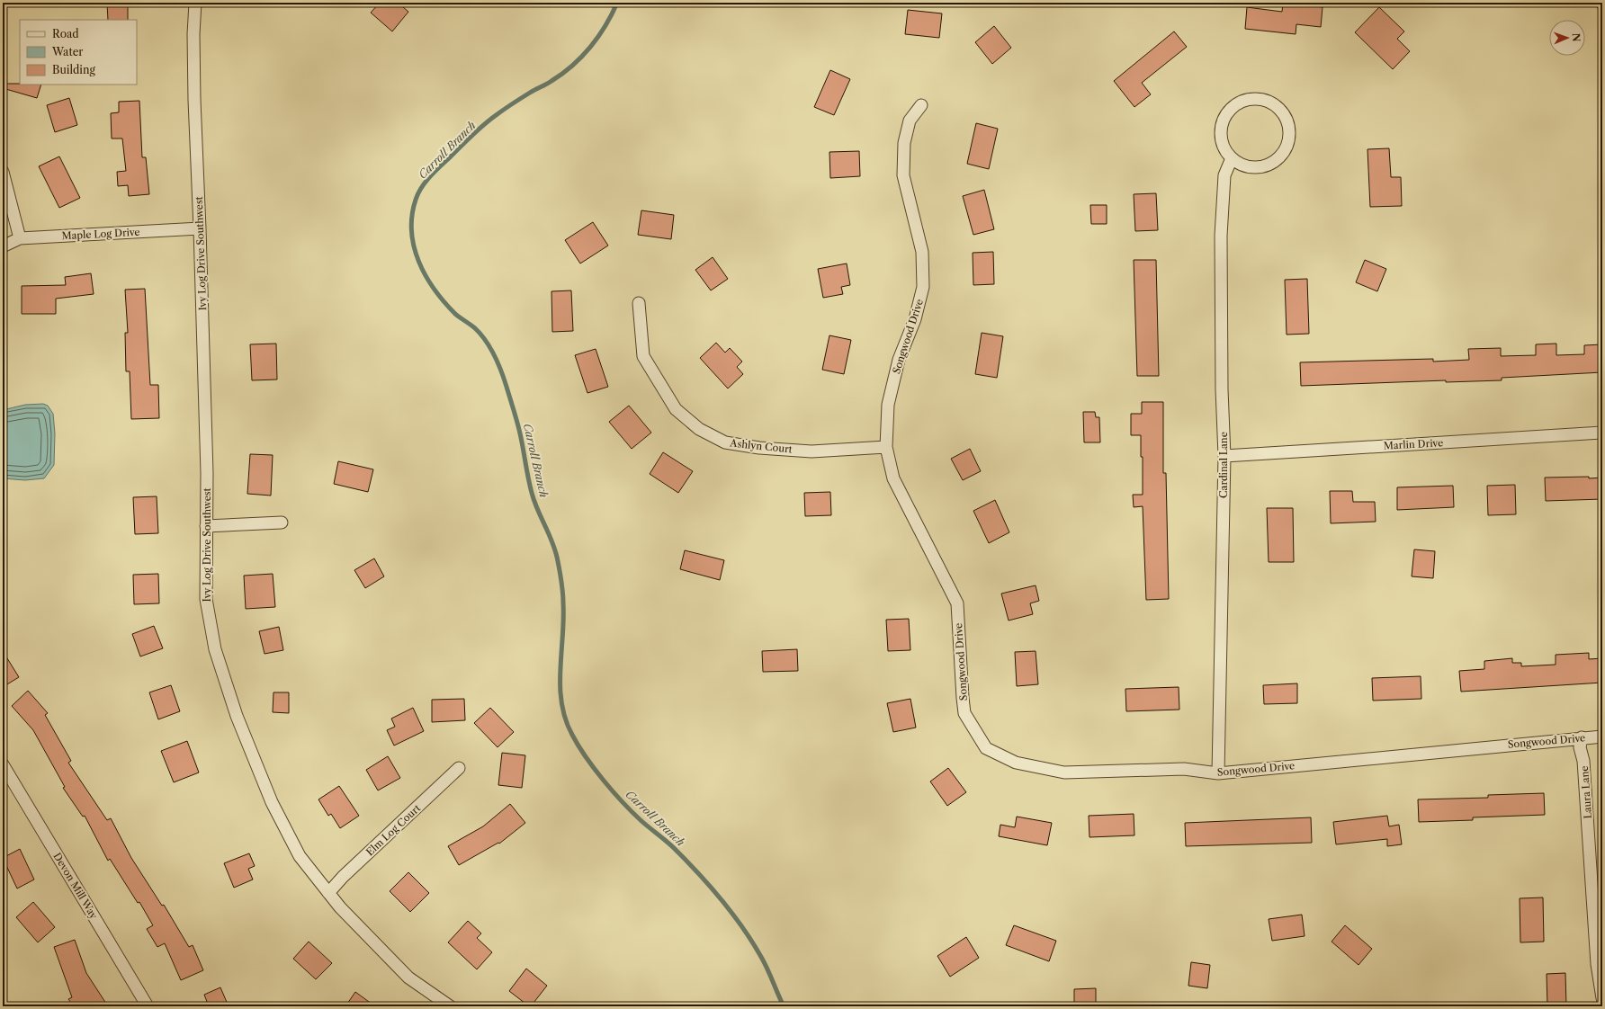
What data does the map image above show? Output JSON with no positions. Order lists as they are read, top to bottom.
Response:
{
  "streets": {
    "street": [
      "Maple Log Drive",
      "Ivy Log Drive Southwest",
      "Songwood Drive",
      "Marlin Drive",
      "Ashlyn Court",
      "Cardinal Lane",
      "Laura Lane",
      "Elm Log Court",
      "Devon Mill Way"
    ]
  },
  "crossings": [
    ["Maple Log Drive", "Ivy Log Drive Southwest"],
    ["Ivy Log Drive Southwest", "Elm Log Court"],
    ["Songwood Drive", "Ashlyn Court"],
    ["Songwood Drive", "Cardinal Lane"],
    ["Songwood Drive", "Laura Lane"],
    ["Marlin Drive", "Cardinal Lane"]
  ],
  "water": ["Carroll Branch"],
  "legend": ["Road", "Water", "Building"],
  "north": "right"
}
